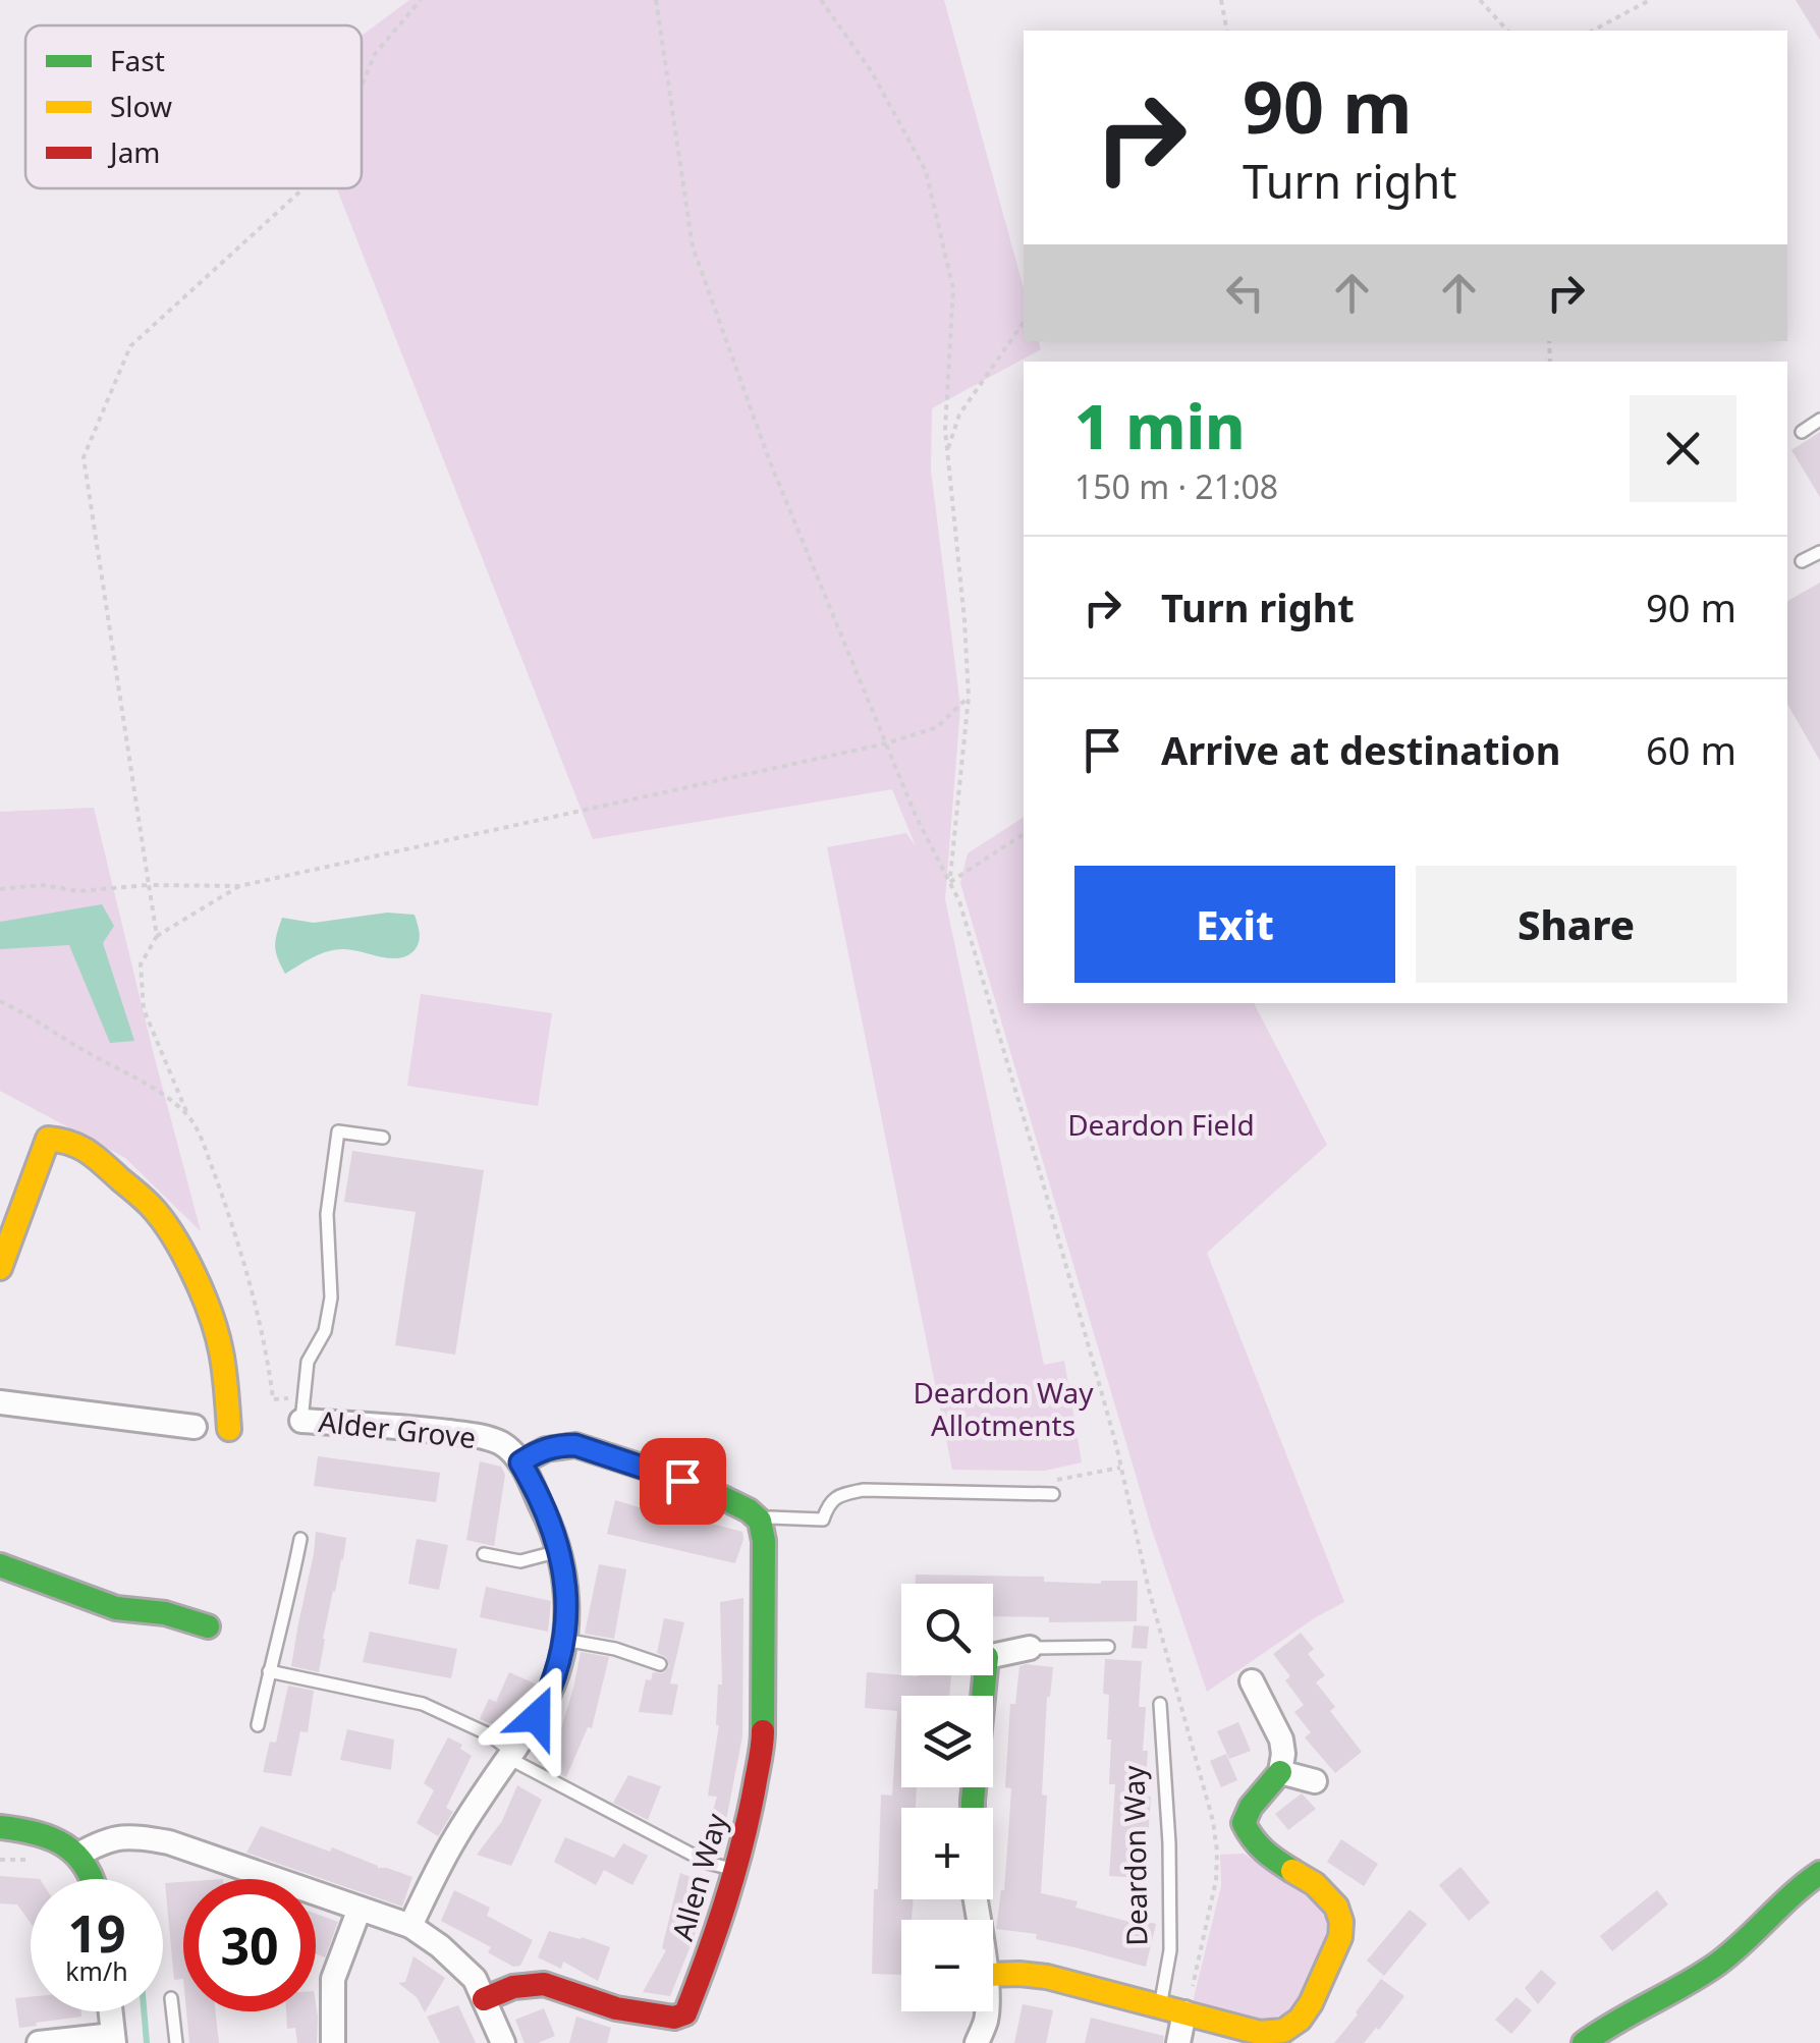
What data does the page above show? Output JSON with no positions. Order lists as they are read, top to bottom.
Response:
{
  "streets": {
    "street": ["Alder Grove", "Allen Way"],
    "lane": ["Deardon Way"]
  },
  "parks": ["Deardon Field", "Deardon Way Allotments"],
  "legend": ["Fast", "Slow", "Jam"],
  "page": {
    "turn": ["90 m", "Turn right"],
    "heading": ["1 min", "150 m · 21:08"],
    "list": [
      {
        "name": "Turn right",
        "value": "90 m"
      },
      {
        "name": "Arrive at destination",
        "value": "60 m"
      }
    ],
    "buttons": ["Exit", "Share"],
    "map_buttons": ["+", "−"],
    "speed": "19 km/h",
    "limit": "30"
  }
}
